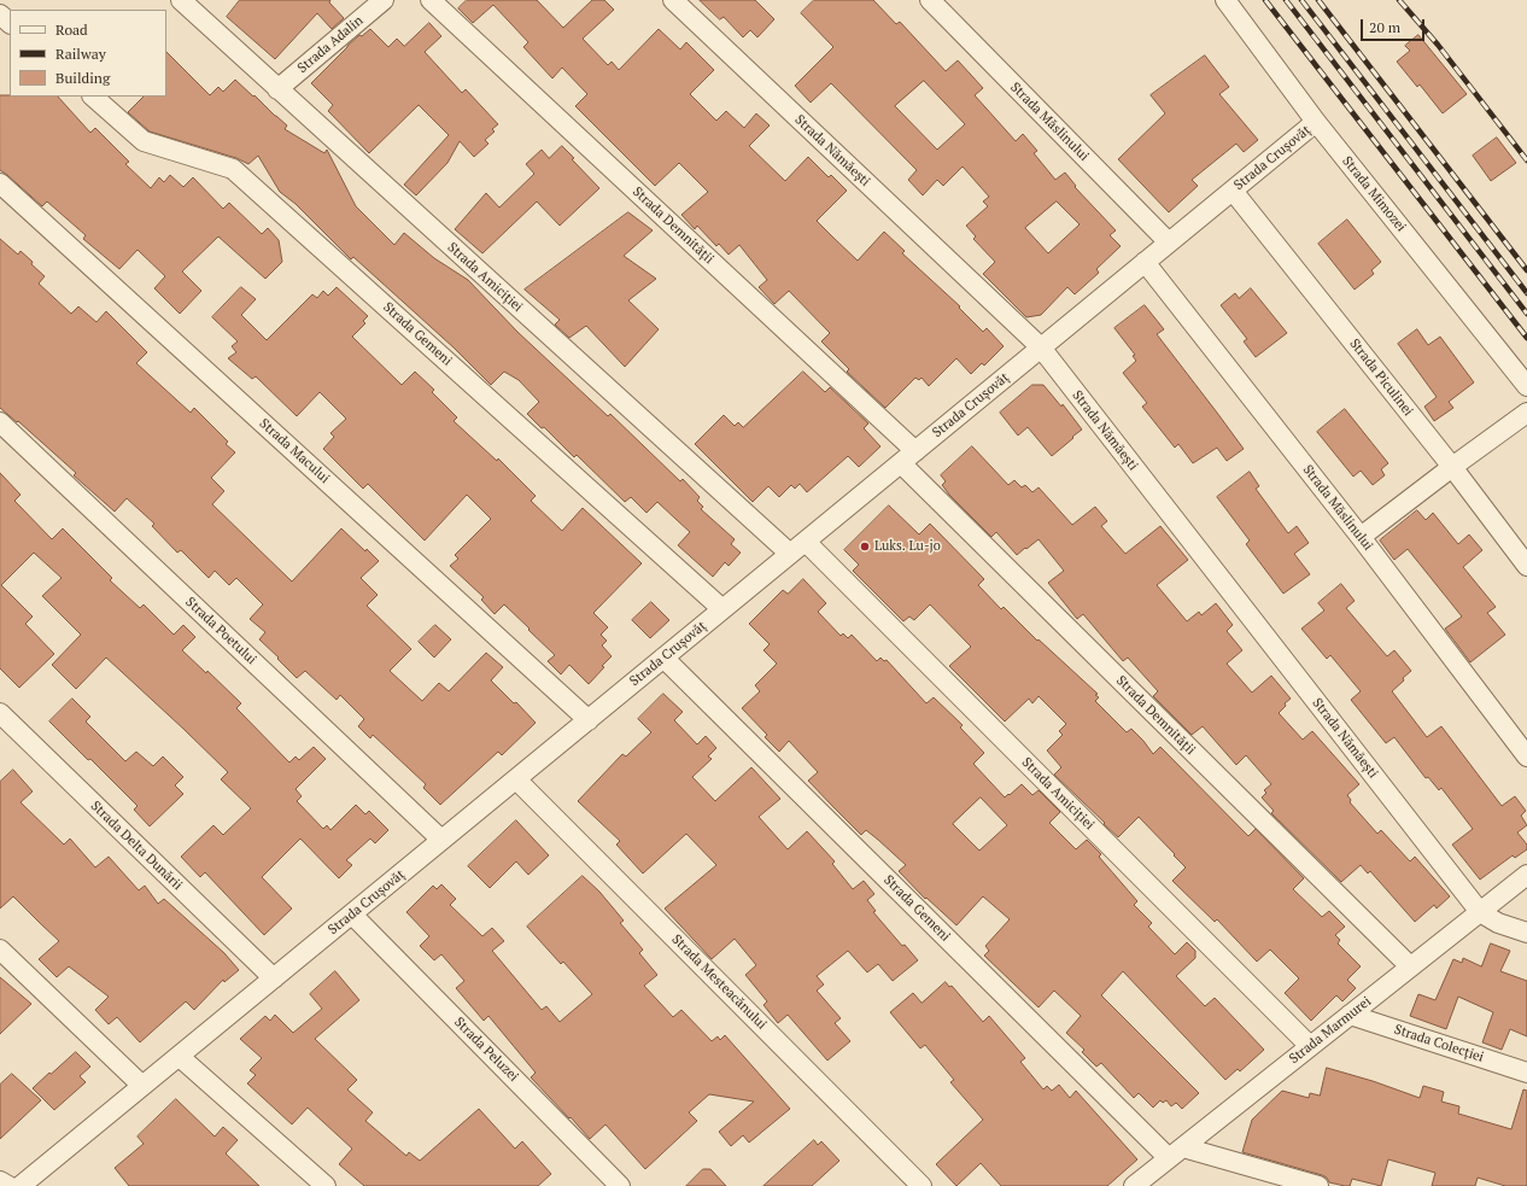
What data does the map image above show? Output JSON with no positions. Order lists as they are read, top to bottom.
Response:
{
  "streets": {
    "street": [
      "Strada Adalin",
      "Strada Măslinului",
      "Strada Nămăești",
      "Strada Crușovăț",
      "Strada Mimozei",
      "Strada Demnității",
      "Strada Amiciției",
      "Strada Gemeni",
      "Strada Piculinei",
      "Strada Macului",
      "Strada Poetului",
      "Strada Delta Dunării",
      "Strada Mesteacănului",
      "Strada Marmurei",
      "Strada Colecției",
      "Strada Peluzei"
    ]
  },
  "crossings": [
    ["Strada Adalin", "Strada Amiciției"],
    ["Strada Măslinului", "Strada Crușovăț"],
    ["Strada Nămăești", "Strada Crușovăț"],
    ["Strada Nămăești", "Strada Marmurei"],
    ["Strada Crușovăț", "Strada Mimozei"],
    ["Strada Crușovăț", "Strada Demnității"],
    ["Strada Crușovăț", "Strada Amiciției"],
    ["Strada Crușovăț", "Strada Gemeni"],
    ["Strada Crușovăț", "Strada Piculinei"],
    ["Strada Crușovăț", "Strada Macului"],
    ["Strada Crușovăț", "Strada Poetului"],
    ["Strada Crușovăț", "Strada Delta Dunării"],
    ["Strada Crușovăț", "Strada Mesteacănului"],
    ["Strada Crușovăț", "Strada Peluzei"],
    ["Strada Demnității", "Strada Marmurei"],
    ["Strada Amiciției", "Strada Marmurei"],
    ["Strada Gemeni", "Strada Marmurei"],
    ["Strada Marmurei", "Strada Colecției"]
  ],
  "places": ["Luks. Lu-jo"],
  "legend": ["Road", "Railway", "Building"],
  "scale_bar": "20 m"
}
